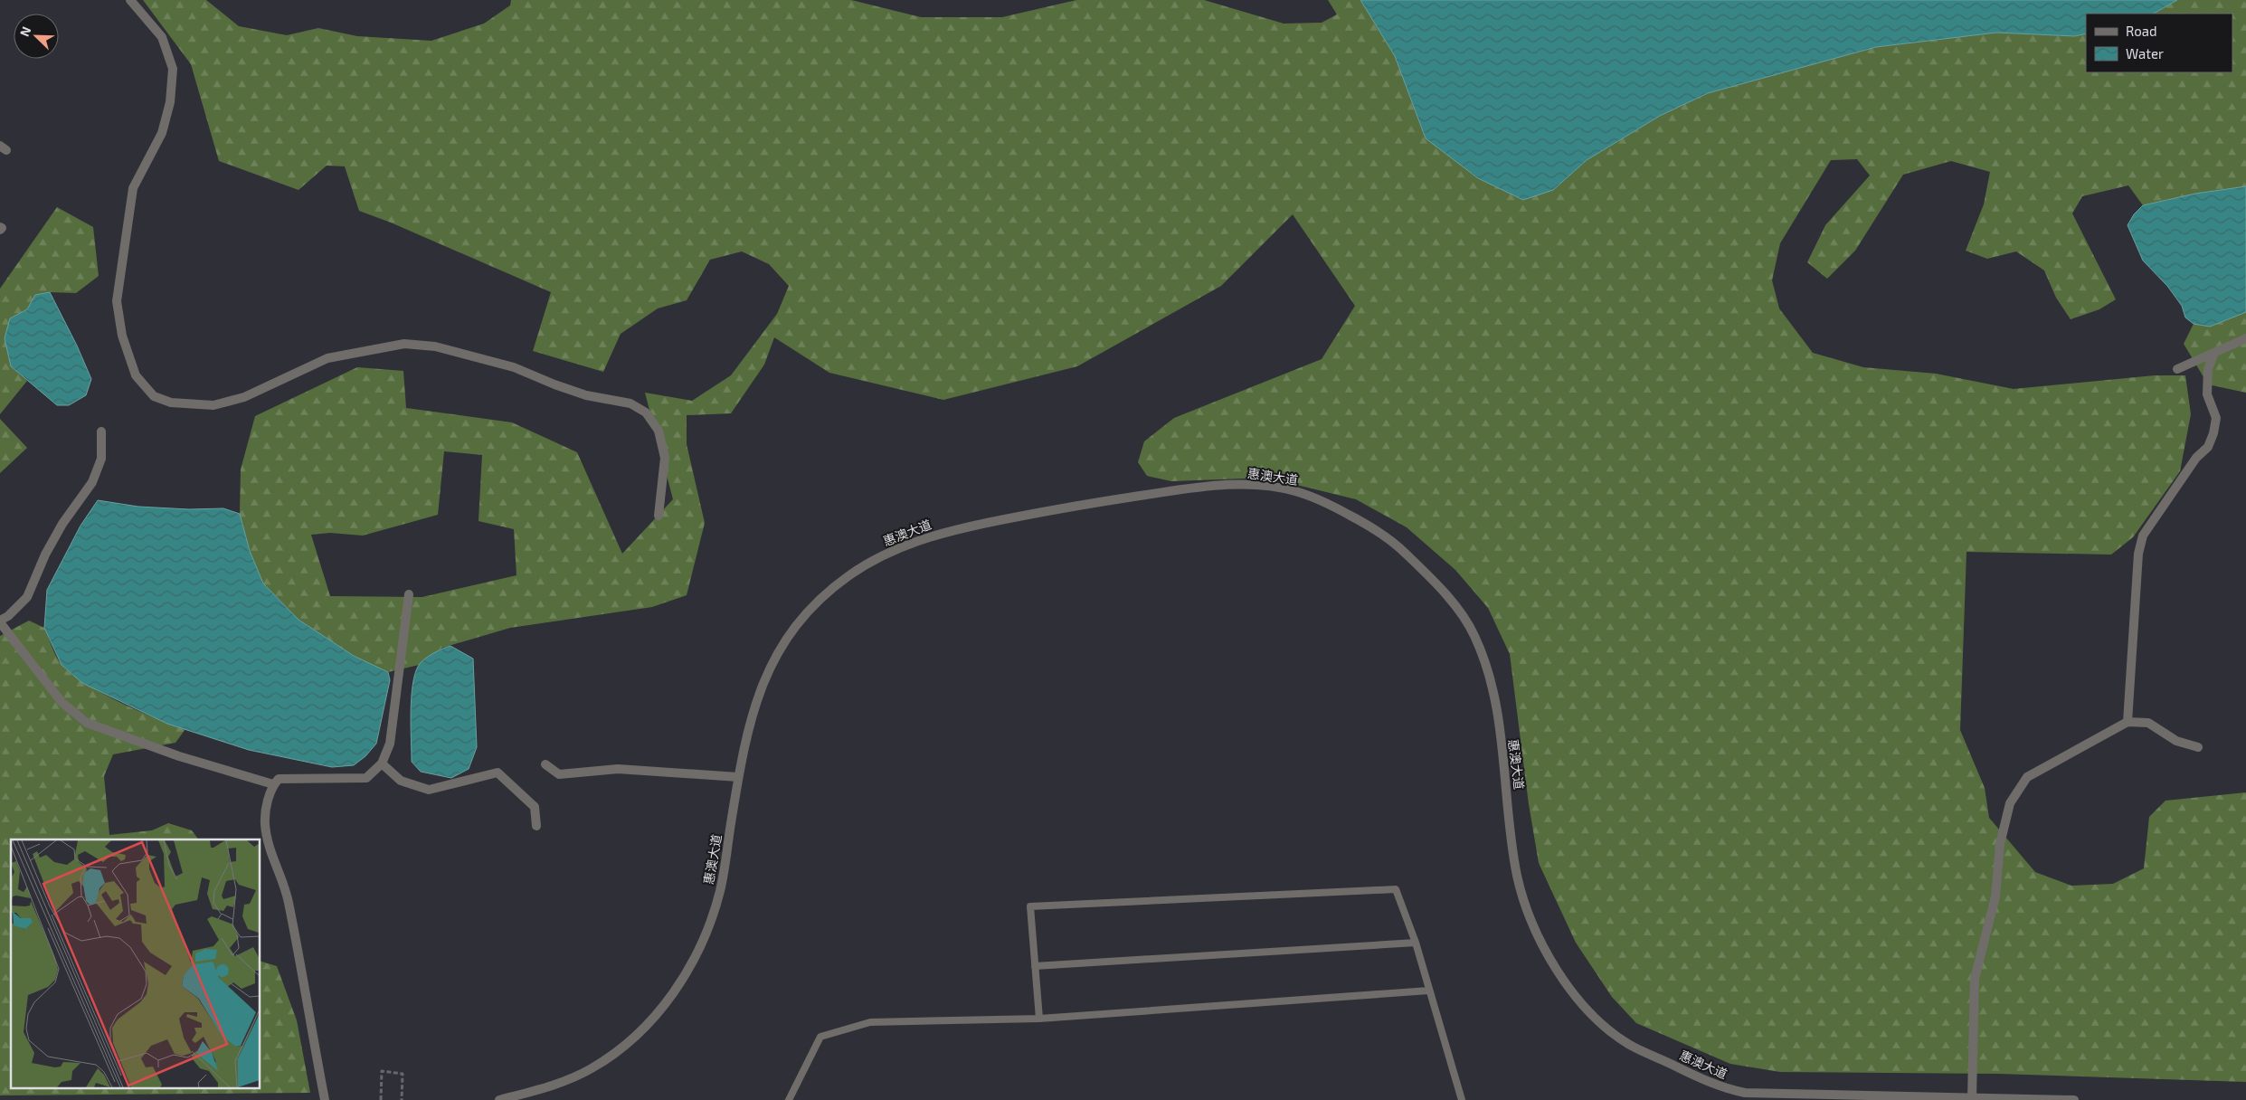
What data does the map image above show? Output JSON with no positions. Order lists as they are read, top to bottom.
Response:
{
  "streets": {
    "street": ["惠澳大道"]
  },
  "legend": ["Road", "Water"],
  "north": "top left"
}
